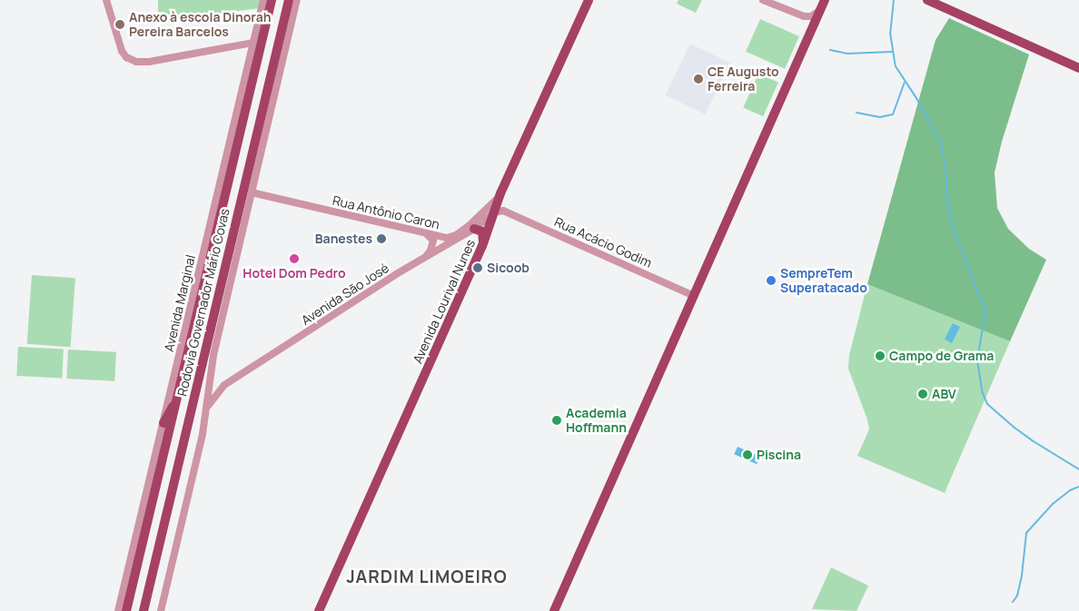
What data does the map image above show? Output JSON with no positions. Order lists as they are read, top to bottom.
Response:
{
  "streets": {
    "main road": ["Avenida Lourival Nunes", "Rodovia Governador Mário Covas"],
    "street": [
      "Rua Antônio Caron",
      "Rua Acácio Godim",
      "Avenida São José",
      "Avenida Marginal"
    ]
  },
  "crossings": [
    ["Rua Antônio Caron", "Avenida Lourival Nunes"],
    ["Rua Acácio Godim", "Avenida São José"],
    ["Rua Acácio Godim", "Avenida Lourival Nunes"],
    ["Avenida São José", "Avenida Lourival Nunes"]
  ],
  "districts": ["JARDIM LIMOEIRO"],
  "places": [
    "Anexo à escola Dinorah Pereira Barcelos",
    "CE Augusto Ferreira",
    "Banestes",
    "Hotel Dom Pedro",
    "Sicoob",
    "SempreTem Superatacado",
    "Campo de Grama",
    "ABV",
    "Academia Hoffmann",
    "Piscina"
  ]
}
